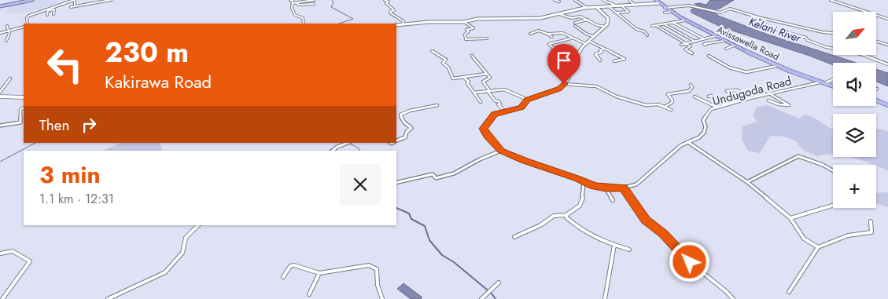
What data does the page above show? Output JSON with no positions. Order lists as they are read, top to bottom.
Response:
{
  "streets": {
    "main road": ["Avissawella Road"],
    "street": ["Undugoda Road"]
  },
  "crossings": [
    ["Avissawella Road", "Undugoda Road"]
  ],
  "water": ["Kelani River"],
  "north": "top right",
  "page": {
    "map_buttons": "+",
    "turn": ["230 m", "Kakirawa Road"],
    "then": "Then",
    "heading": ["3 min", "1.1 km · 12:31"]
  }
}
